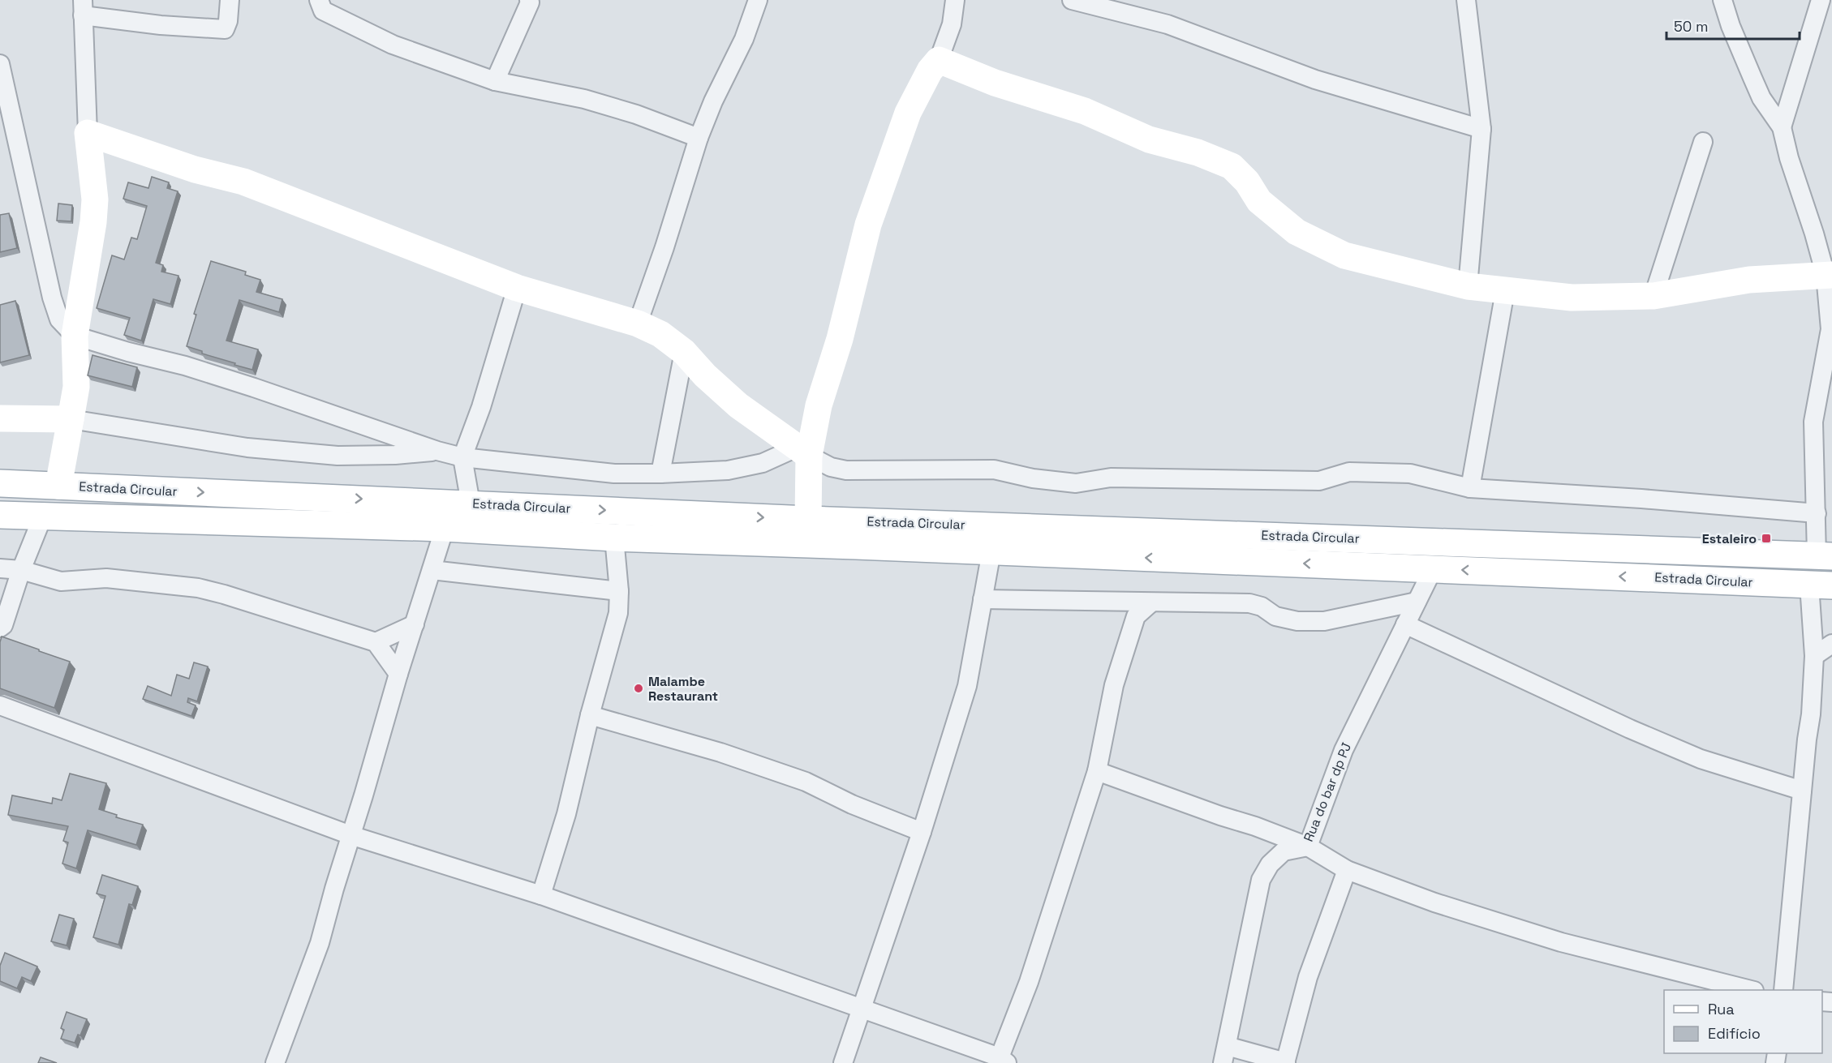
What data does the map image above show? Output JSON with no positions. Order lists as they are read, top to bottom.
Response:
{
  "streets": {
    "main road": ["Estrada Circular"],
    "street": ["Rua do bar dp PJ"]
  },
  "crossings": [
    ["Estrada Circular", "Rua do bar dp PJ"]
  ],
  "places": {
    "transit": ["Estaleiro"],
    "other": ["Malambe Restaurant"]
  },
  "legend": ["Rua", "Edifício"],
  "scale_bar": "50 m"
}
